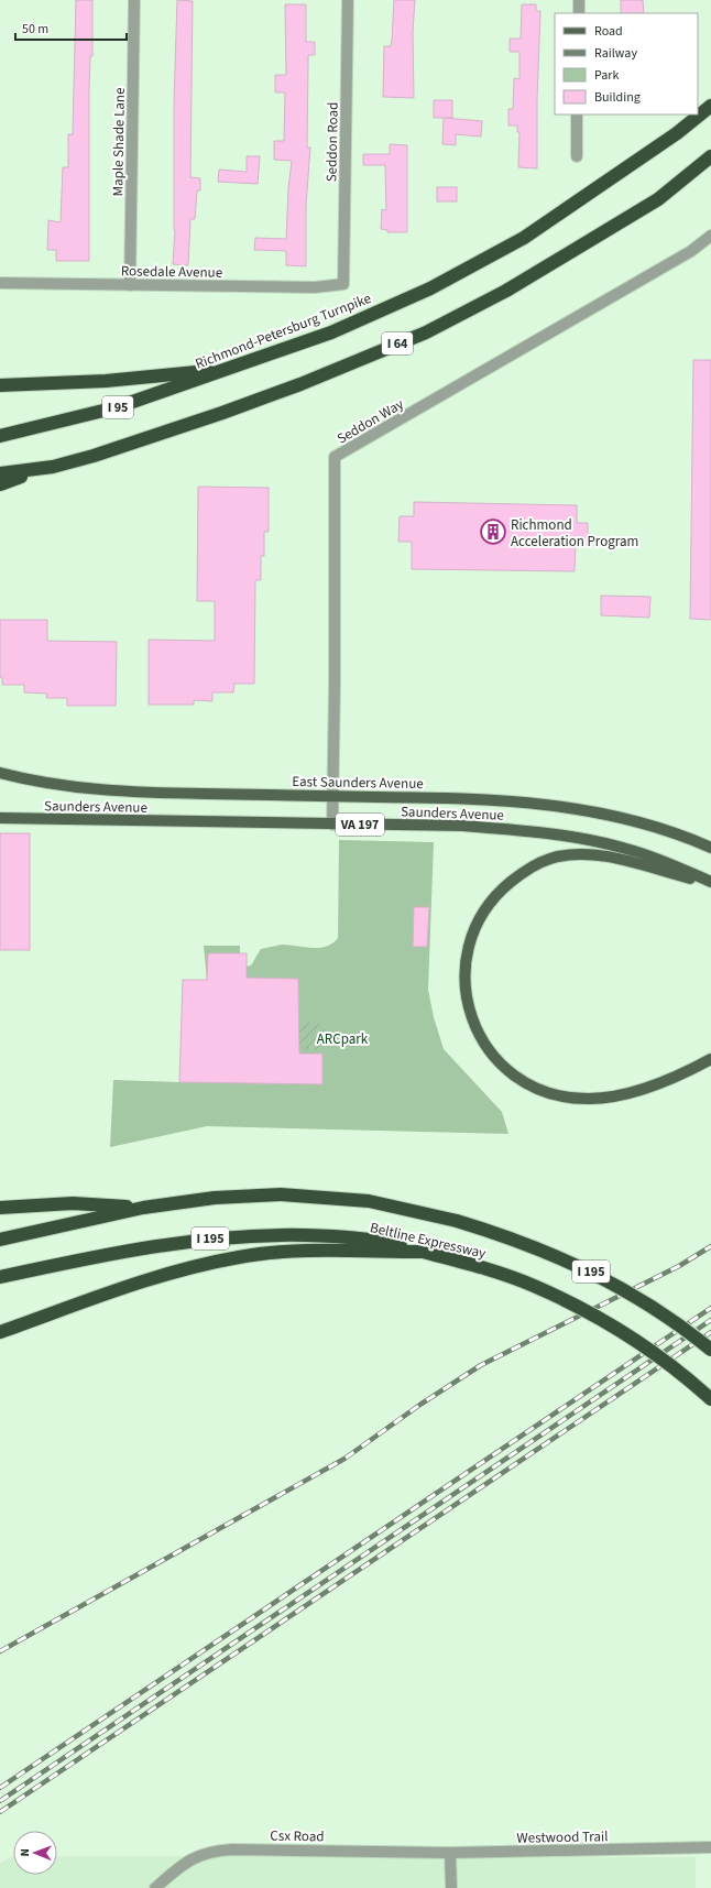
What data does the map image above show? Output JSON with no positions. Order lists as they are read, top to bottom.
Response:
{
  "streets": {
    "highway": [
      "Richmond-Petersburg Turnpike",
      "I 64",
      "I 95",
      "I 195",
      "Beltline Expressway"
    ],
    "main road": ["East Saunders Avenue", "Saunders Avenue", "VA 197"],
    "street": [
      "Maple Shade Lane",
      "Seddon Road",
      "Rosedale Avenue",
      "Seddon Way",
      "Csx Road",
      "Westwood Trail"
    ]
  },
  "crossings": [
    ["Maple Shade Lane", "Rosedale Avenue"],
    ["Seddon Road", "Rosedale Avenue"],
    ["Richmond-Petersburg Turnpike", "I 64"],
    ["Seddon Way", "East Saunders Avenue"],
    ["Seddon Way", "Saunders Avenue"],
    ["Csx Road", "Westwood Trail"]
  ],
  "parks": ["ARCpark"],
  "places": {
    "building": ["Richmond Acceleration Program"]
  },
  "legend": [
    "Road",
    "Railway",
    "Park",
    "Building"
  ],
  "scale_bar": "50 m",
  "north": "left"
}
